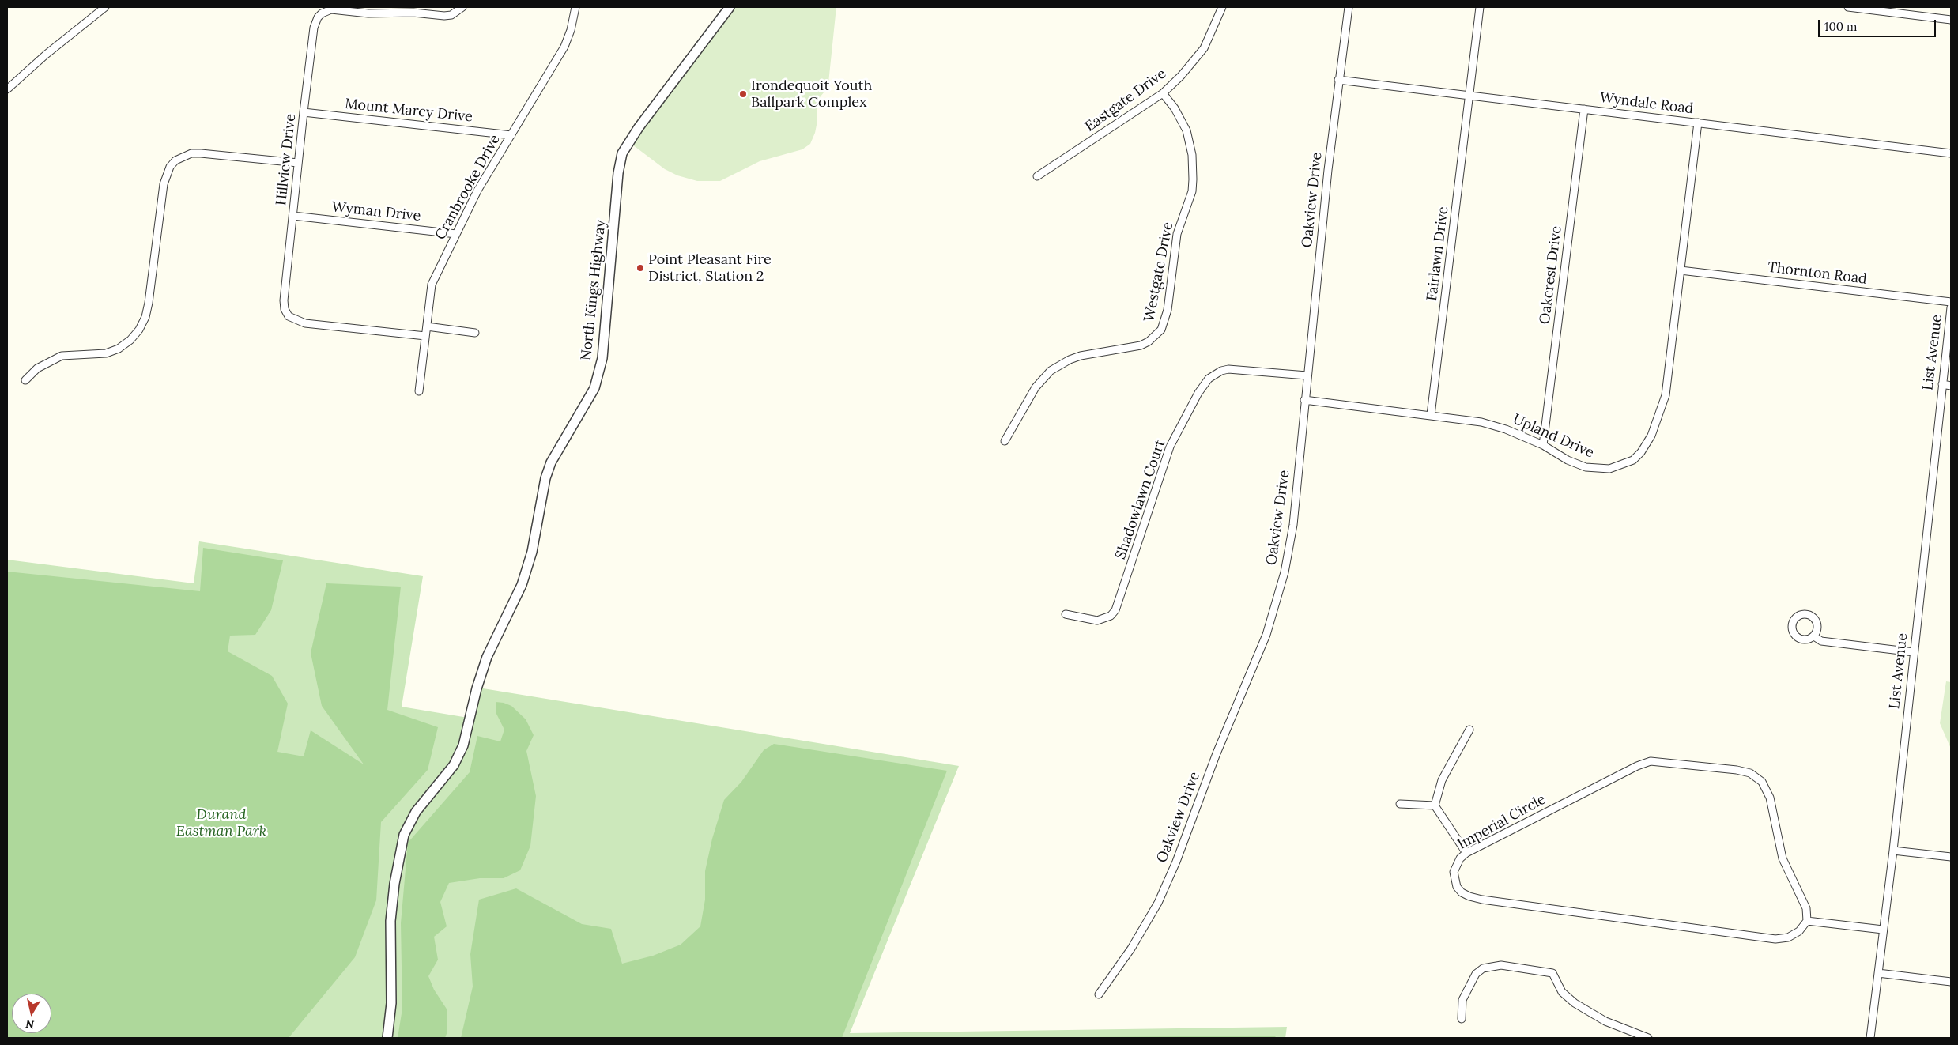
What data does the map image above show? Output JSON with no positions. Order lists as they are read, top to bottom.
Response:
{
  "streets": {
    "street": [
      "Eastgate Drive",
      "Wyndale Road",
      "Mount Marcy Drive",
      "Hillview Drive",
      "Cranbrooke Drive",
      "Oakview Drive",
      "Wyman Drive",
      "Fairlawn Drive",
      "Westgate Drive",
      "Thornton Road",
      "Oakcrest Drive",
      "North Kings Highway",
      "List Avenue",
      "Upland Drive",
      "Shadowlawn Court",
      "Imperial Circle"
    ]
  },
  "crossings": [
    ["Eastgate Drive", "Westgate Drive"],
    ["Wyndale Road", "Oakview Drive"],
    ["Wyndale Road", "Fairlawn Drive"],
    ["Wyndale Road", "Oakcrest Drive"],
    ["Wyndale Road", "Upland Drive"],
    ["Mount Marcy Drive", "Hillview Drive"],
    ["Mount Marcy Drive", "Cranbrooke Drive"],
    ["Hillview Drive", "Cranbrooke Drive"],
    ["Hillview Drive", "Wyman Drive"],
    ["Cranbrooke Drive", "Wyman Drive"],
    ["Oakview Drive", "Upland Drive"],
    ["Oakview Drive", "Shadowlawn Court"],
    ["Fairlawn Drive", "Upland Drive"],
    ["Thornton Road", "Upland Drive"],
    ["Oakcrest Drive", "Upland Drive"]
  ],
  "parks": ["Durand Eastman Park"],
  "places": ["Irondequoit Youth Ballpark Complex", "Point Pleasant Fire District, Station 2"],
  "scale_bar": "100 m",
  "north": "bottom"
}
